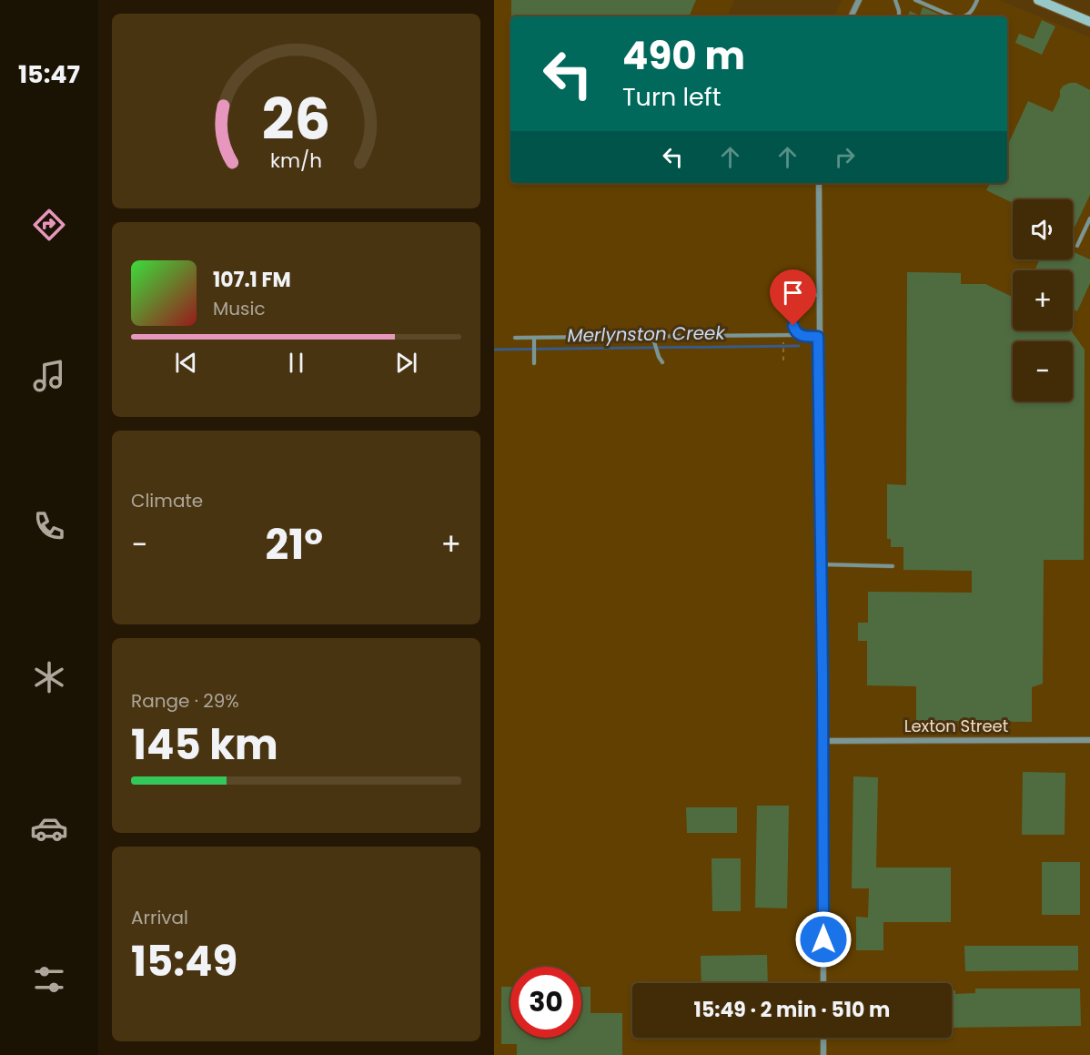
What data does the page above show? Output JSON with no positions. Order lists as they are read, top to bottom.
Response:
{
  "streets": {
    "street": ["Lexton Street"]
  },
  "water": ["Merlynston Creek"],
  "page": {
    "tabs": "15:47",
    "turn": ["490 m", "Turn left"],
    "map_buttons": ["+", "−"],
    "song": ["107.1 FM", "Music"],
    "tile": [
      "Climate",
      ["Range · 29%", "145 km"],
      ["Arrival", "15:49"]
    ],
    "heat": ["−", "21°", "+"],
    "limit": "30",
    "trip": "15:49 · 2 min · 510 m",
    "gauge": ["26", "km/h"]
  }
}
